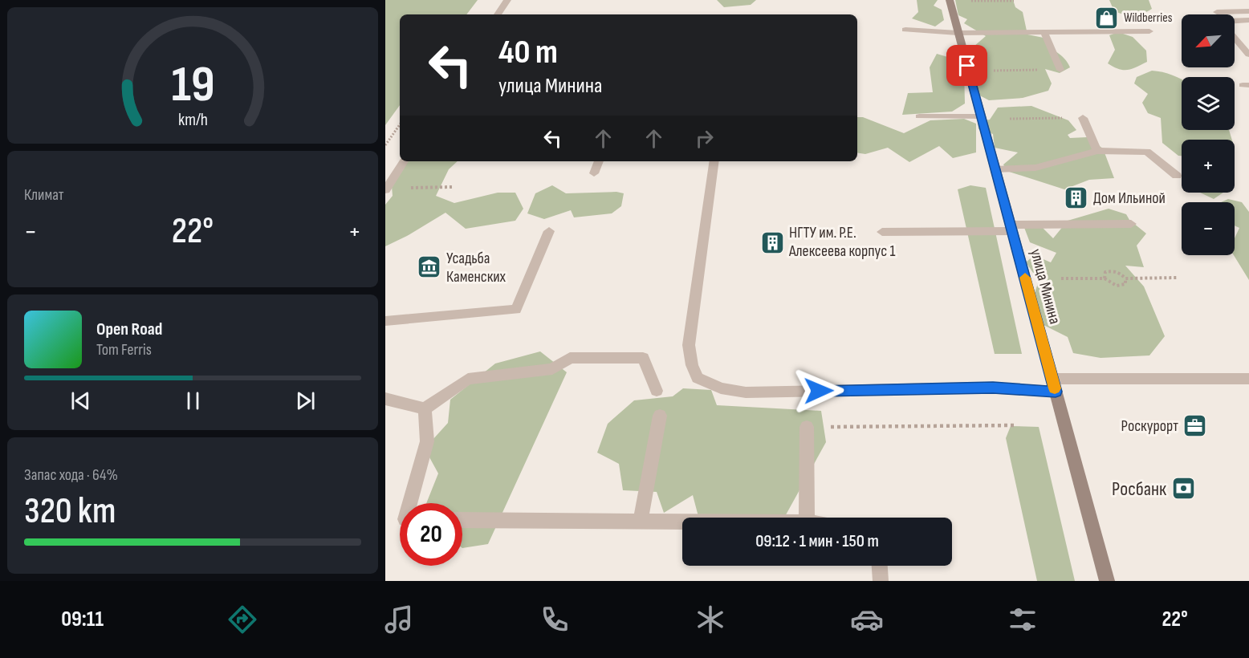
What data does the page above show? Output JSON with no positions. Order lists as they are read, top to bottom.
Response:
{
  "streets": {
    "street": ["улица Минина"]
  },
  "places": {
    "shop": ["Wildberries"],
    "building": ["Дом Ильиной", "НГТУ им. Р.Е. Алексеева корпус 1"],
    "museum": ["Усадьба Каменских"],
    "office": ["Роскурорт"],
    "bank": ["Росбанк"]
  },
  "north": "bottom left",
  "page": {
    "map_buttons": ["+", "−"],
    "turn": ["40 m", "улица Минина"],
    "tile": [
      "Климат",
      ["Запас хода · 64%", "320 km"]
    ],
    "heat": ["−", "22°", "+"],
    "song": ["Open Road", "Tom Ferris"],
    "limit": "20",
    "trip": "09:12 · 1 мин · 150 m",
    "tabs": ["09:11", "22°"],
    "gauge": ["19", "km/h"]
  }
}
